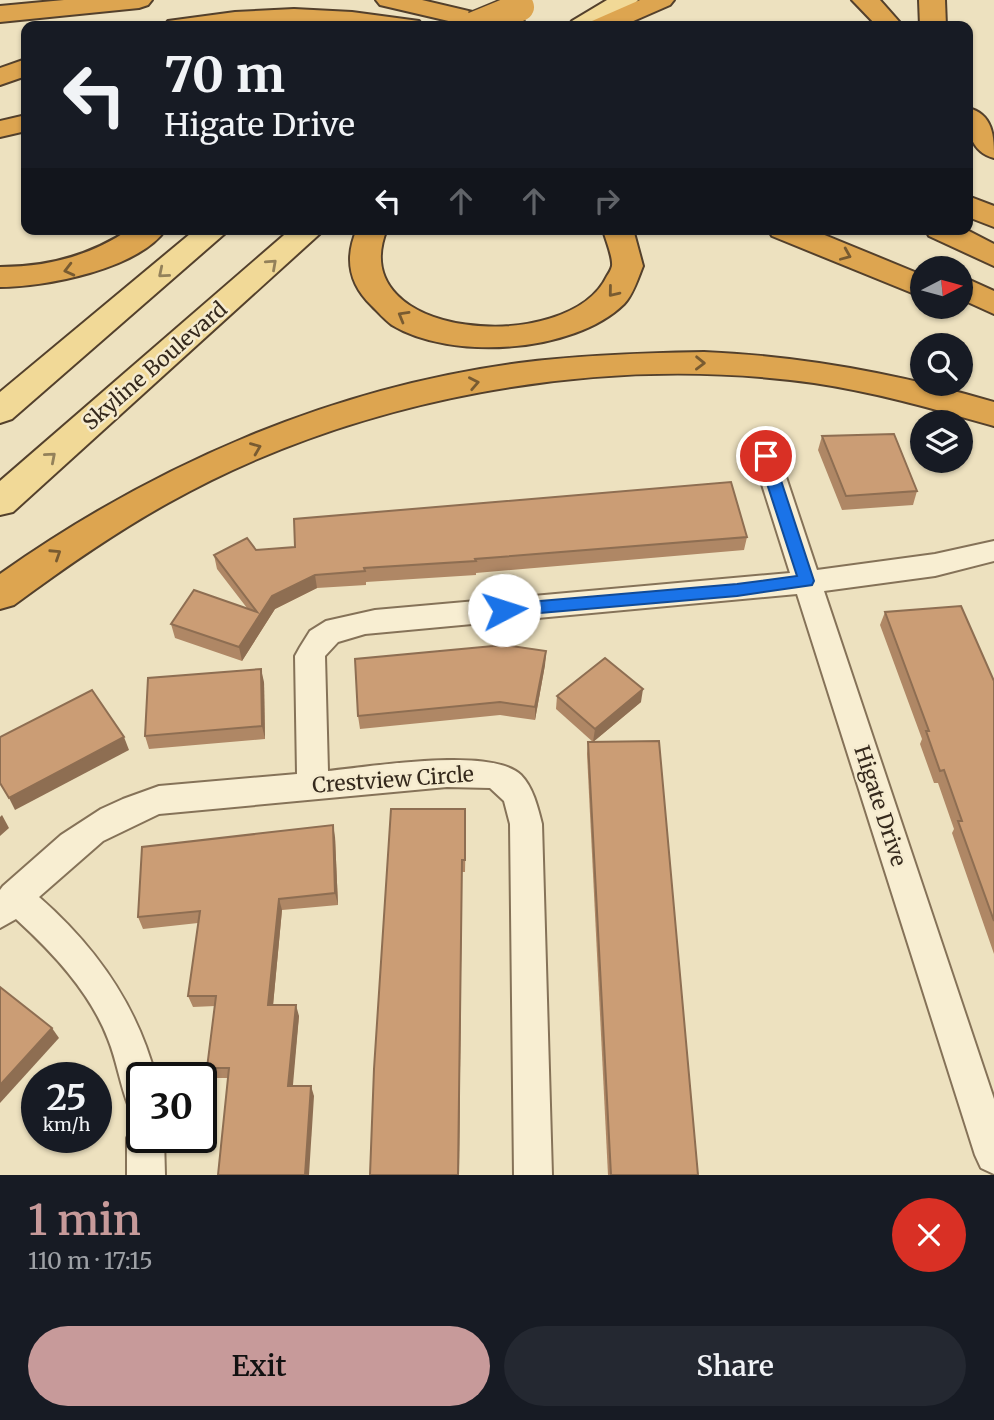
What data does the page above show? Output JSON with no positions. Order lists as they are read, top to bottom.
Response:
{
  "streets": {
    "main road": ["Skyline Boulevard"],
    "street": ["Crestview Circle", "Higate Drive"]
  },
  "north": "right",
  "page": {
    "turn": ["70 m", "Higate Drive"],
    "speed": "25 km/h",
    "limit": "30",
    "heading": ["1 min", "110 m · 17:15"],
    "buttons": ["Exit", "Share"]
  }
}
